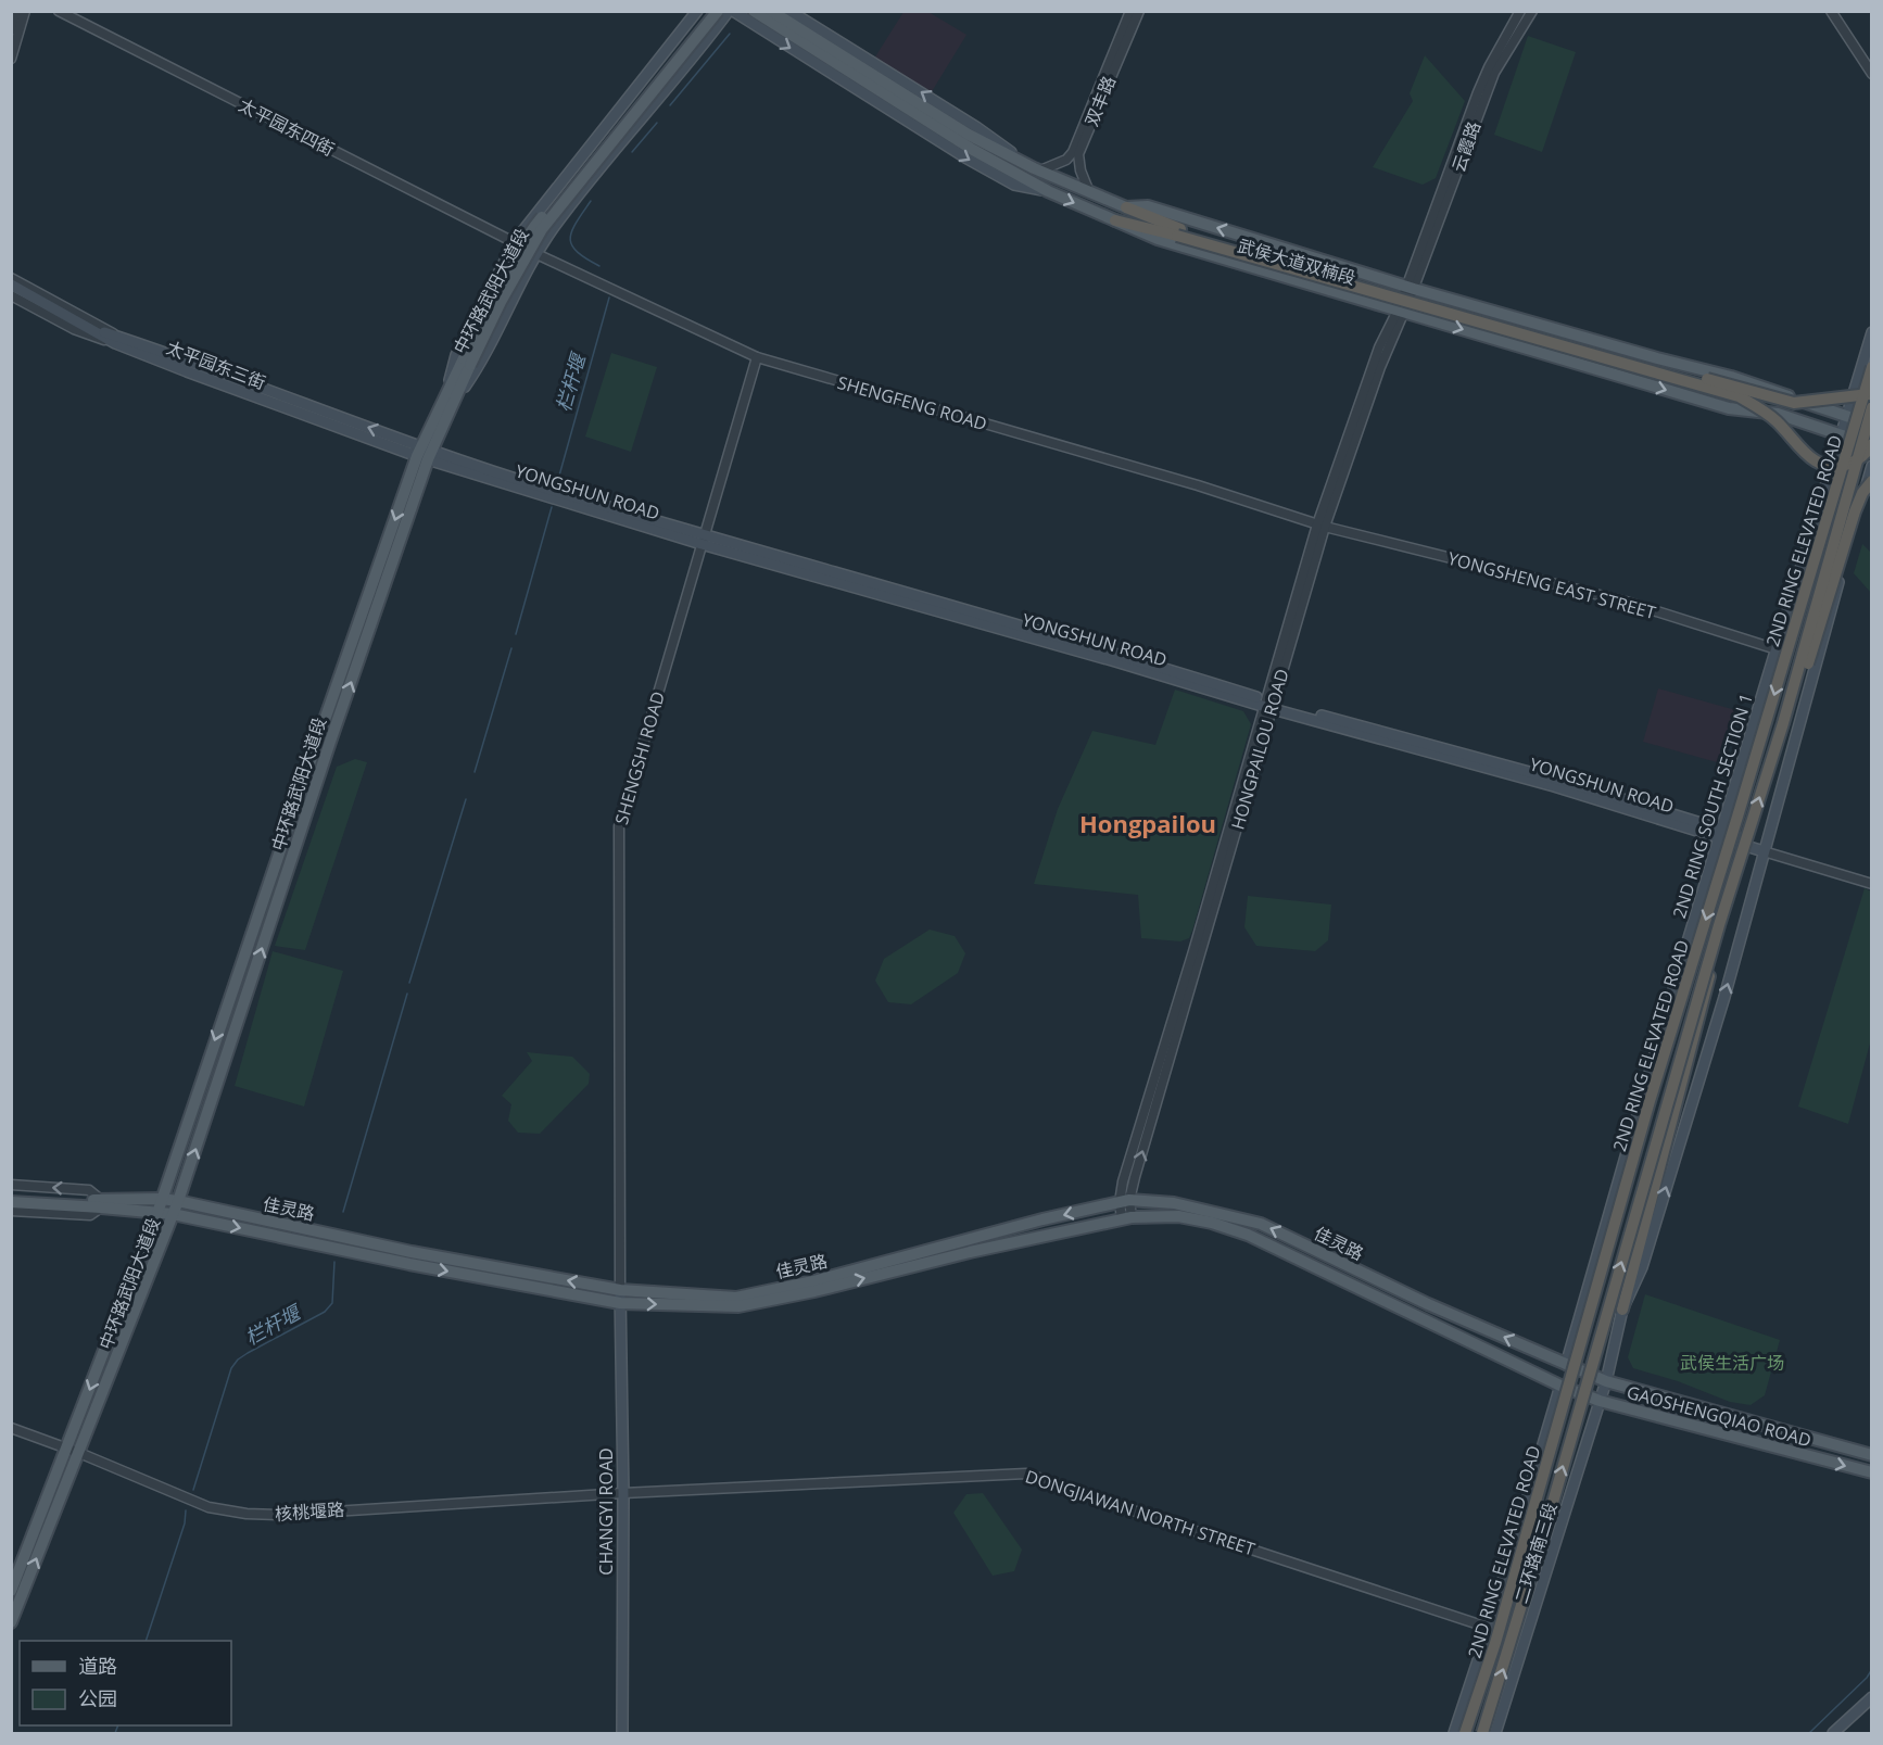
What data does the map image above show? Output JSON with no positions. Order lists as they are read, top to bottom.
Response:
{
  "streets": {
    "highway": ["2ND RING ELEVATED ROAD"],
    "main road": [
      "武侯大道双楠段",
      "中环路武阳大道段",
      "YONGSHUN ROAD",
      "2ND RING SOUTH SECTION 1",
      "佳灵路",
      "GAOSHENGQIAO ROAD",
      "CHANGYI ROAD",
      "二环路南三段"
    ],
    "street": [
      "双丰路",
      "太平园东四街",
      "云霞路",
      "SHENGFENG ROAD",
      "YONGSHENG EAST STREET",
      "HONGPAILOU ROAD",
      "SHENGSHI ROAD",
      "核桃堰路",
      "DONGJIAWAN NORTH STREET"
    ]
  },
  "crossings": [
    ["双丰路", "武侯大道双楠段"],
    ["太平园东四街", "SHENGFENG ROAD"],
    ["云霞路", "武侯大道双楠段"],
    ["云霞路", "HONGPAILOU ROAD"],
    ["武侯大道双楠段", "HONGPAILOU ROAD"],
    ["武侯大道双楠段", "2ND RING SOUTH SECTION 1"],
    ["中环路武阳大道段", "YONGSHUN ROAD"],
    ["中环路武阳大道段", "佳灵路"],
    ["中环路武阳大道段", "核桃堰路"],
    ["SHENGFENG ROAD", "YONGSHENG EAST STREET"],
    ["SHENGFENG ROAD", "HONGPAILOU ROAD"],
    ["SHENGFENG ROAD", "SHENGSHI ROAD"],
    ["YONGSHUN ROAD", "HONGPAILOU ROAD"],
    ["YONGSHUN ROAD", "SHENGSHI ROAD"],
    ["YONGSHUN ROAD", "2ND RING SOUTH SECTION 1"],
    ["YONGSHENG EAST STREET", "HONGPAILOU ROAD"],
    ["YONGSHENG EAST STREET", "2ND RING SOUTH SECTION 1"],
    ["HONGPAILOU ROAD", "佳灵路"],
    ["SHENGSHI ROAD", "佳灵路"],
    ["SHENGSHI ROAD", "CHANGYI ROAD"],
    ["2ND RING SOUTH SECTION 1", "佳灵路"],
    ["2ND RING SOUTH SECTION 1", "GAOSHENGQIAO ROAD"],
    ["佳灵路", "GAOSHENGQIAO ROAD"],
    ["佳灵路", "CHANGYI ROAD"],
    ["佳灵路", "二环路南三段"],
    ["GAOSHENGQIAO ROAD", "二环路南三段"],
    ["核桃堰路", "CHANGYI ROAD"],
    ["核桃堰路", "DONGJIAWAN NORTH STREET"],
    ["CHANGYI ROAD", "DONGJIAWAN NORTH STREET"],
    ["DONGJIAWAN NORTH STREET", "二环路南三段"]
  ],
  "districts": ["Hongpailou"],
  "water": ["栏杆堰"],
  "parks": ["武侯生活广场"],
  "legend": ["道路", "公园"]
}
